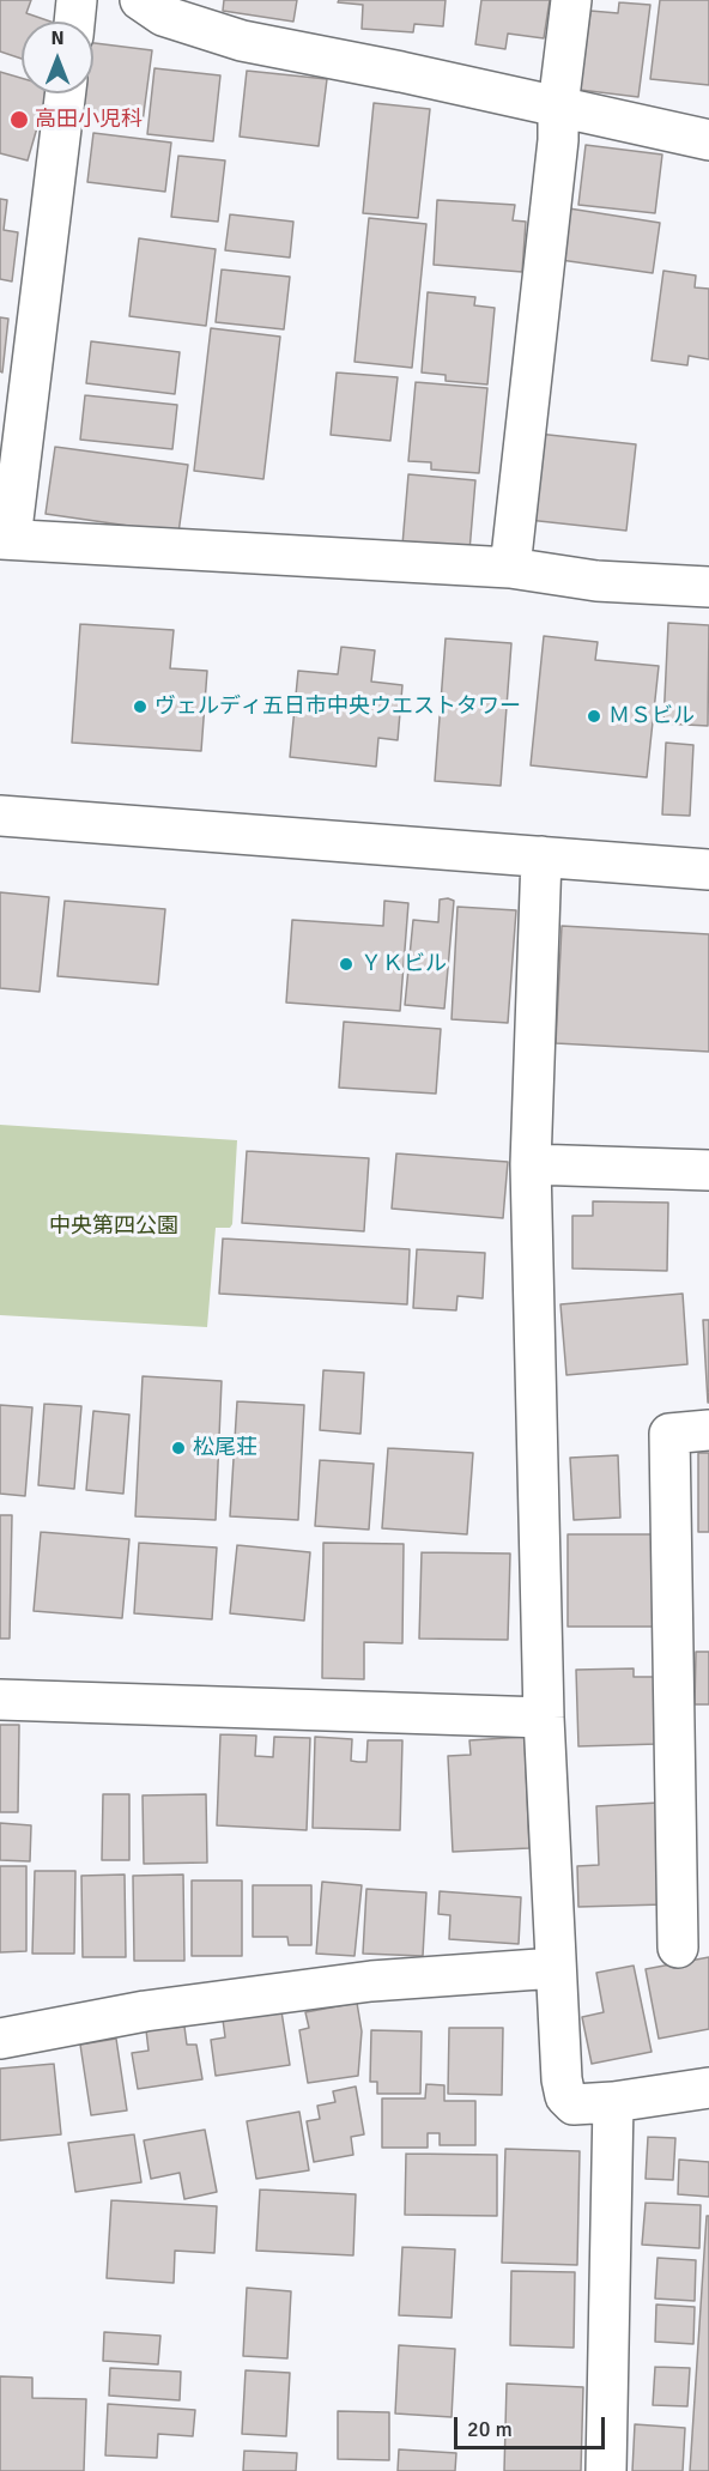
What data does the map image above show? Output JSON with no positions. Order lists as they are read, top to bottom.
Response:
{
  "parks": ["中央第四公園"],
  "places": [
    "高田小児科",
    "ヴェルディ五日市中央ウエストタワー",
    "ＭＳビル",
    "ＹＫビル",
    "松尾荘"
  ],
  "scale_bar": "20 m",
  "north": "top"
}
